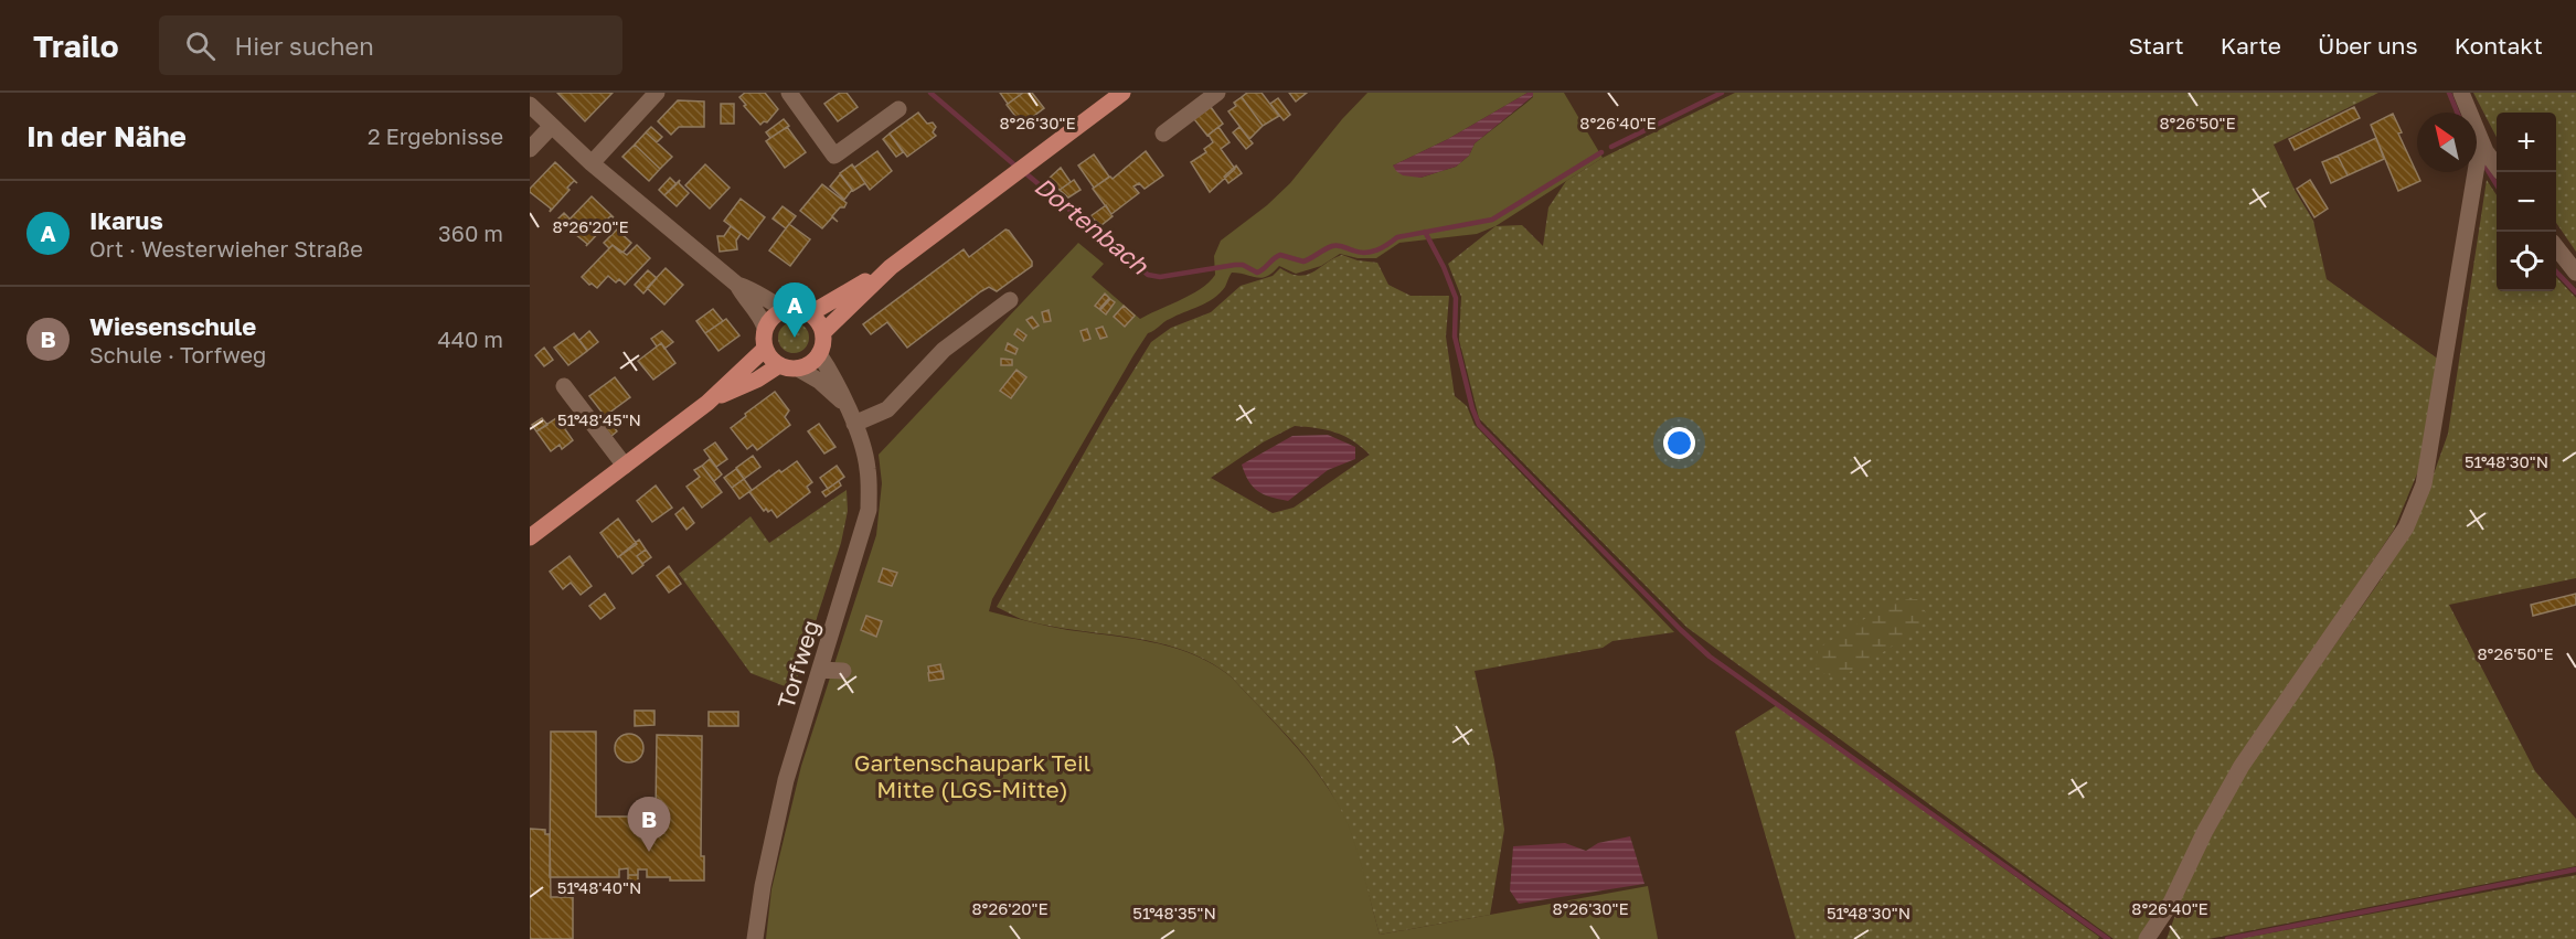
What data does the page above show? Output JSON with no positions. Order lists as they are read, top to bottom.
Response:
{
  "streets": {
    "street": ["Torfweg"]
  },
  "water": ["Dortenbach"],
  "parks": ["Gartenschaupark Teil Mitte (LGS-Mitte)"],
  "north": "top left",
  "page": {
    "header": "Trailo",
    "search": "Hier suchen",
    "nav": [
      "Start",
      "Karte",
      "Über uns",
      "Kontakt"
    ],
    "heading": ["In der Nähe", "2 Ergebnisse"],
    "map_buttons": ["+", "−"],
    "list": [
      {
        "mark": "A",
        "name": "Ikarus",
        "note": "Ort · Westerwieher Straße",
        "value": "360 m"
      },
      {
        "mark": "B",
        "name": "Wiesenschule",
        "note": "Schule · Torfweg",
        "value": "440 m"
      }
    ],
    "pins": ["A", "B"]
  },
  "coordinates": [
    "8°26'30\"E",
    "8°26'40\"E",
    "8°26'50\"E",
    "8°26'20\"E",
    "51°48'45\"N",
    "51°48'30\"N",
    "51°48'40\"N",
    "51°48'35\"N"
  ]
}
